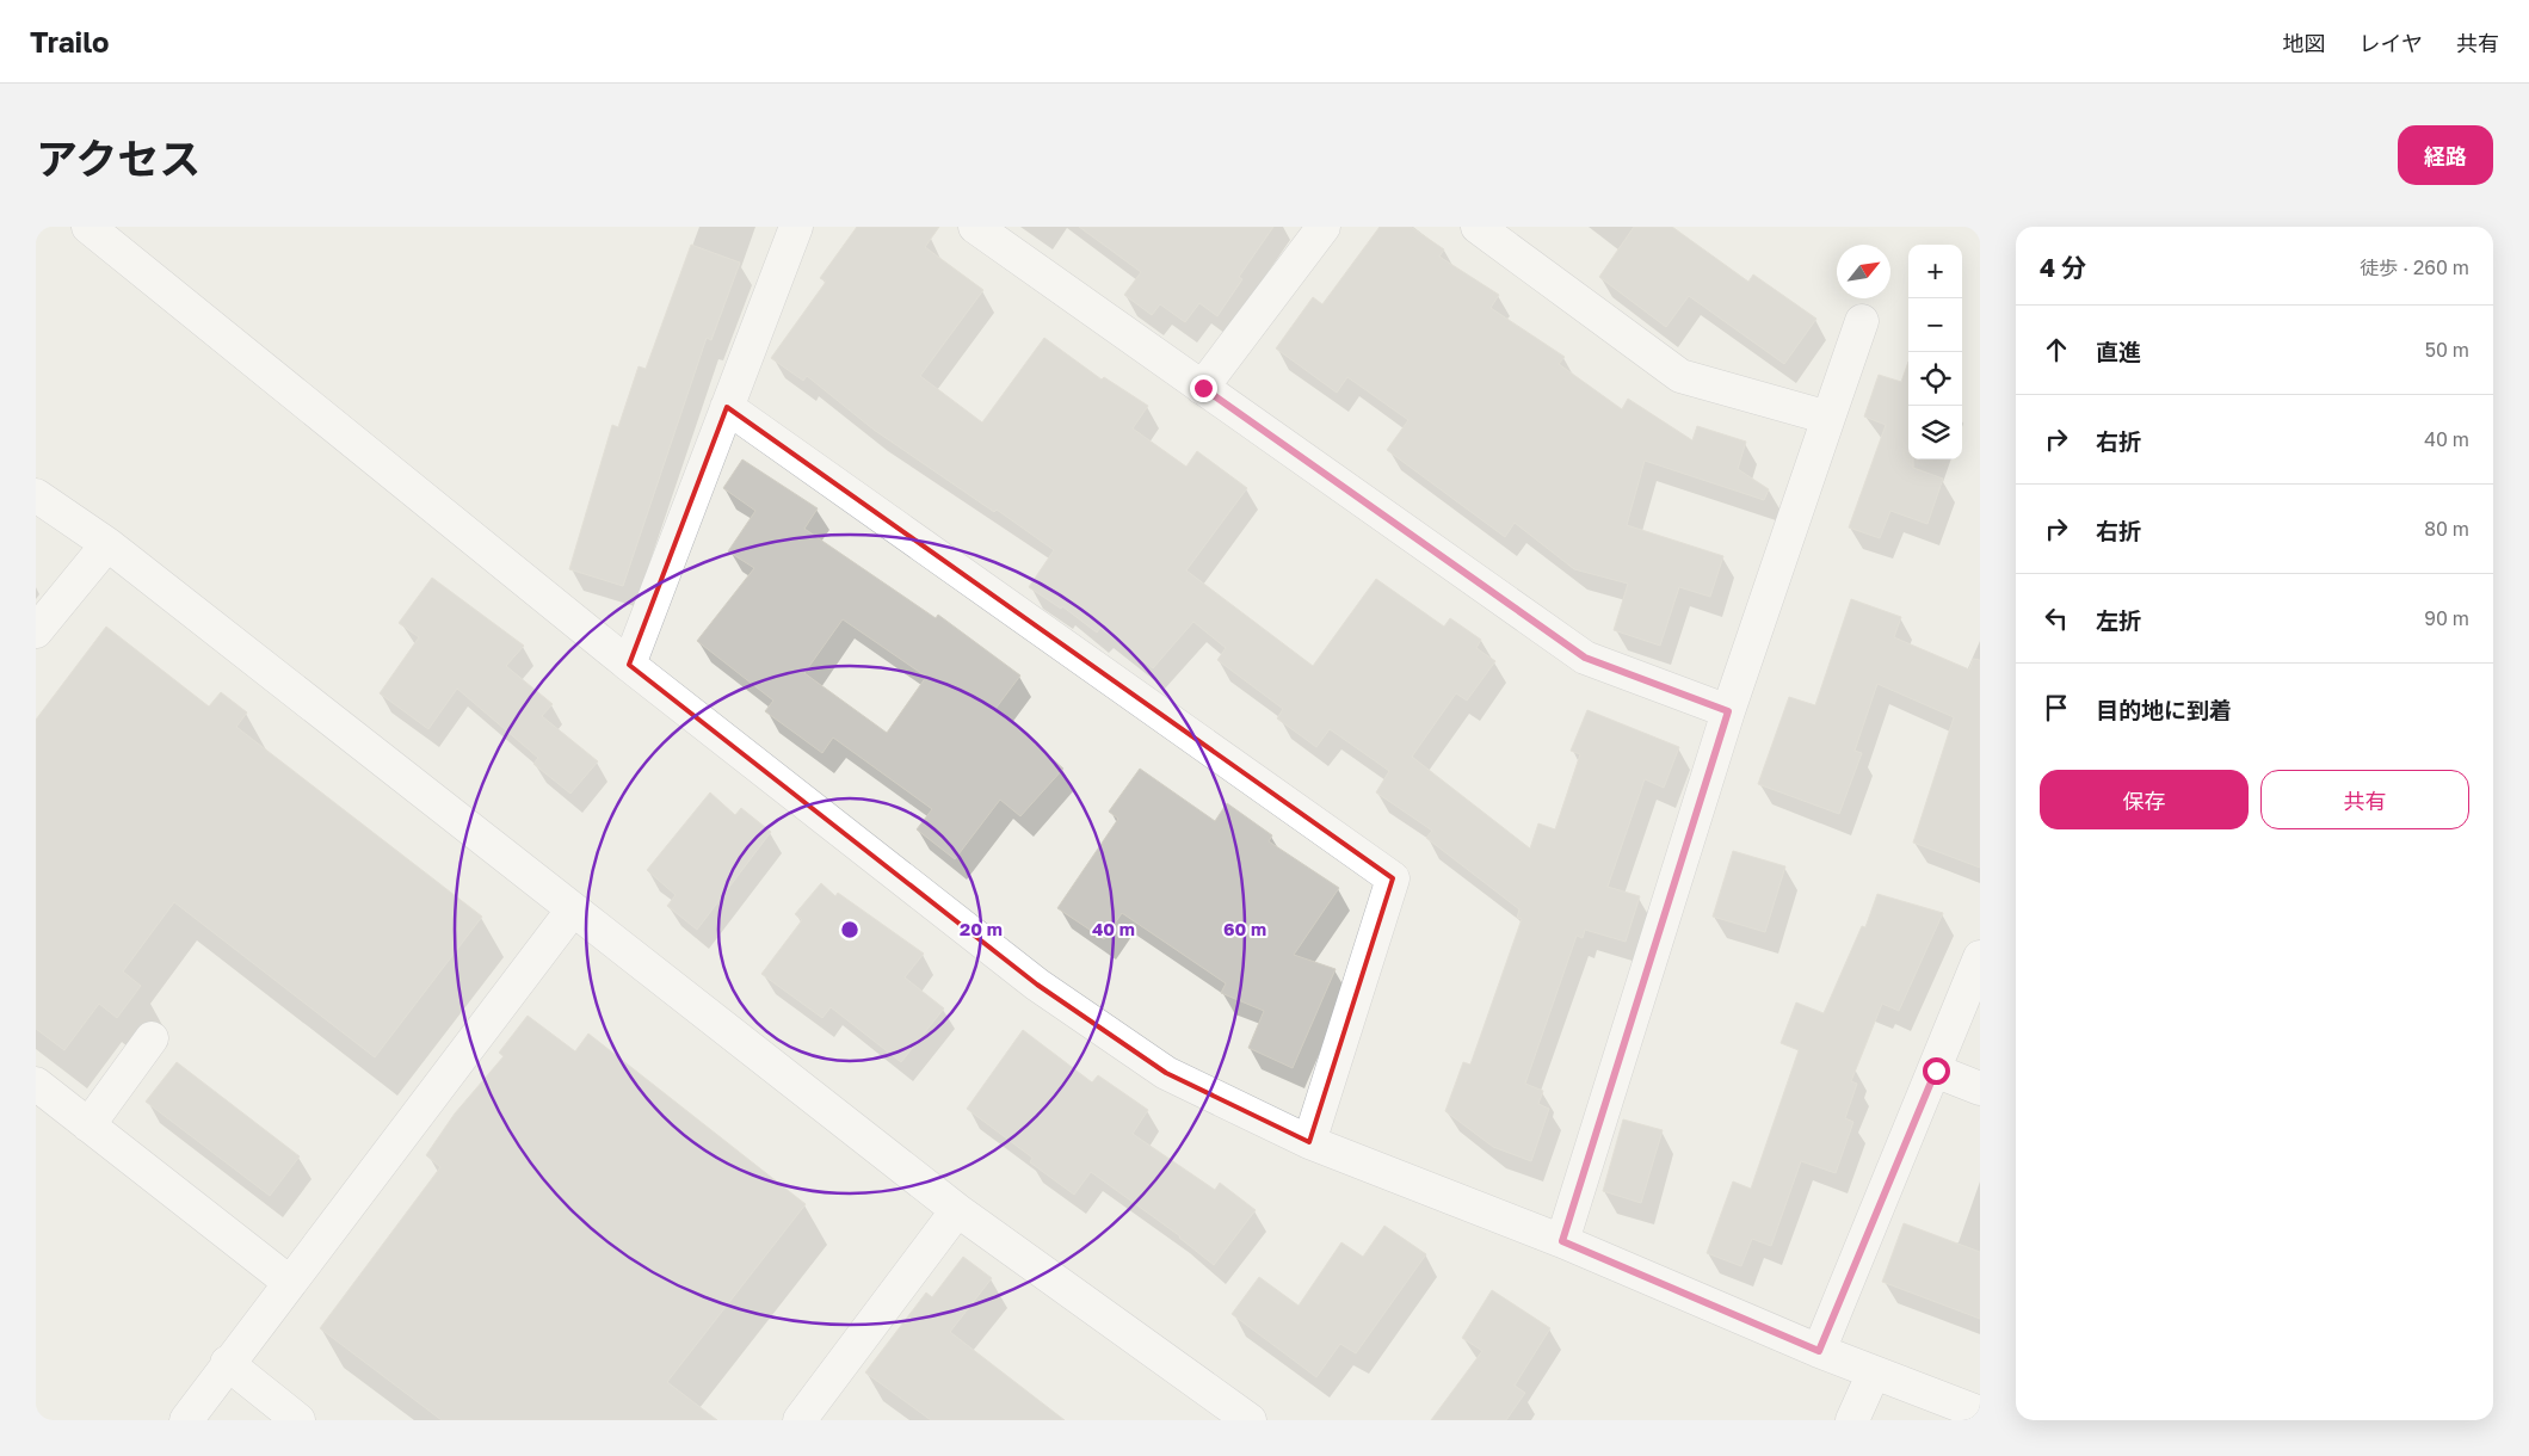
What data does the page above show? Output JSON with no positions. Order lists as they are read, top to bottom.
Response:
{
  "north": "top right",
  "page": {
    "header": "Trailo",
    "nav": ["地図", "レイヤ", "共有"],
    "title": "アクセス",
    "buttons": [
      "経路",
      ["保存", "共有"]
    ],
    "heading": ["4 分", "徒歩 · 260 m"],
    "map_buttons": ["+", "−"],
    "list": [
      ["直進", "50 m"],
      ["右折", "40 m"],
      ["右折", "80 m"],
      ["左折", "90 m"],
      "目的地に到着"
    ]
  },
  "rings": ["20 m", "40 m", "60 m"]
}
